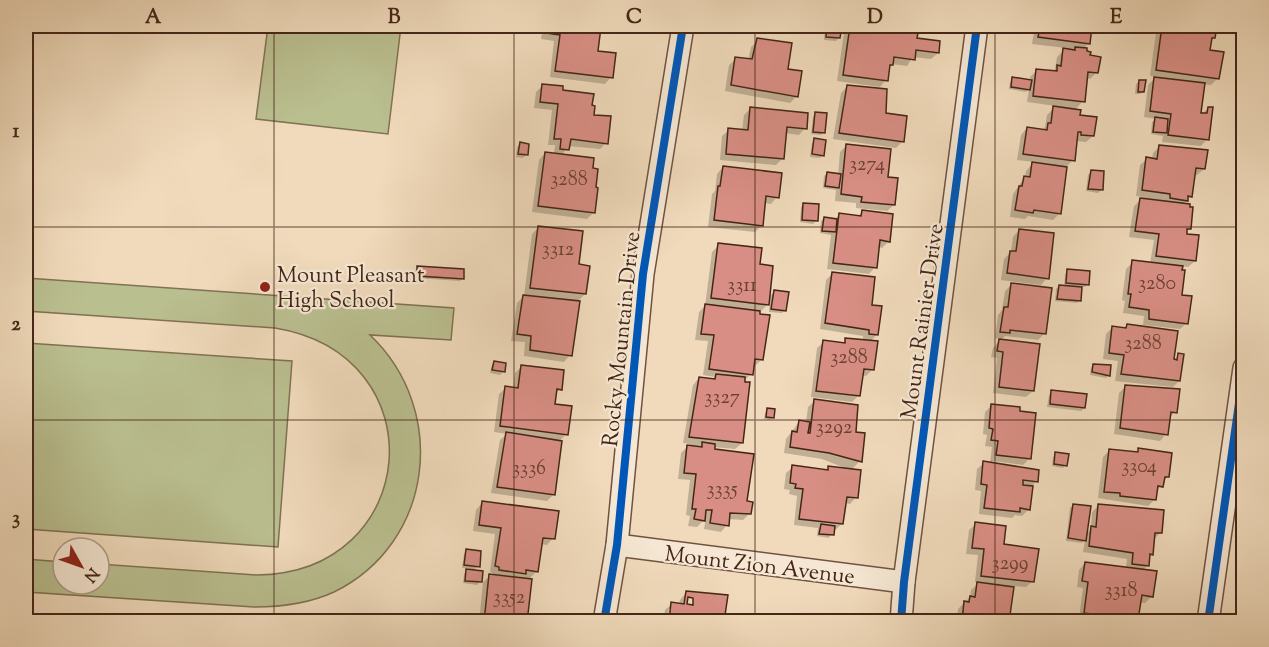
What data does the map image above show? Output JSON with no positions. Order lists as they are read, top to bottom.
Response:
{
  "streets": {
    "street": ["Mount Rainier Drive", "Rocky Mountain Drive", "Mount Zion Avenue"]
  },
  "crossings": [
    ["Mount Rainier Drive", "Mount Zion Avenue"],
    ["Rocky Mountain Drive", "Mount Zion Avenue"]
  ],
  "places": ["Mount Pleasant High School"],
  "house_numbers": [
    "3274",
    "3288",
    "3312",
    "3280",
    "3311",
    "3288",
    "3288",
    "3327",
    "3292",
    "3304",
    "3336",
    "3335",
    "3299",
    "3318",
    "3352"
  ],
  "north": "bottom right",
  "grid": {
    "columns": [
      "A",
      "B",
      "C",
      "D",
      "E"
    ],
    "rows": ["1", "2", "3"]
  }
}
